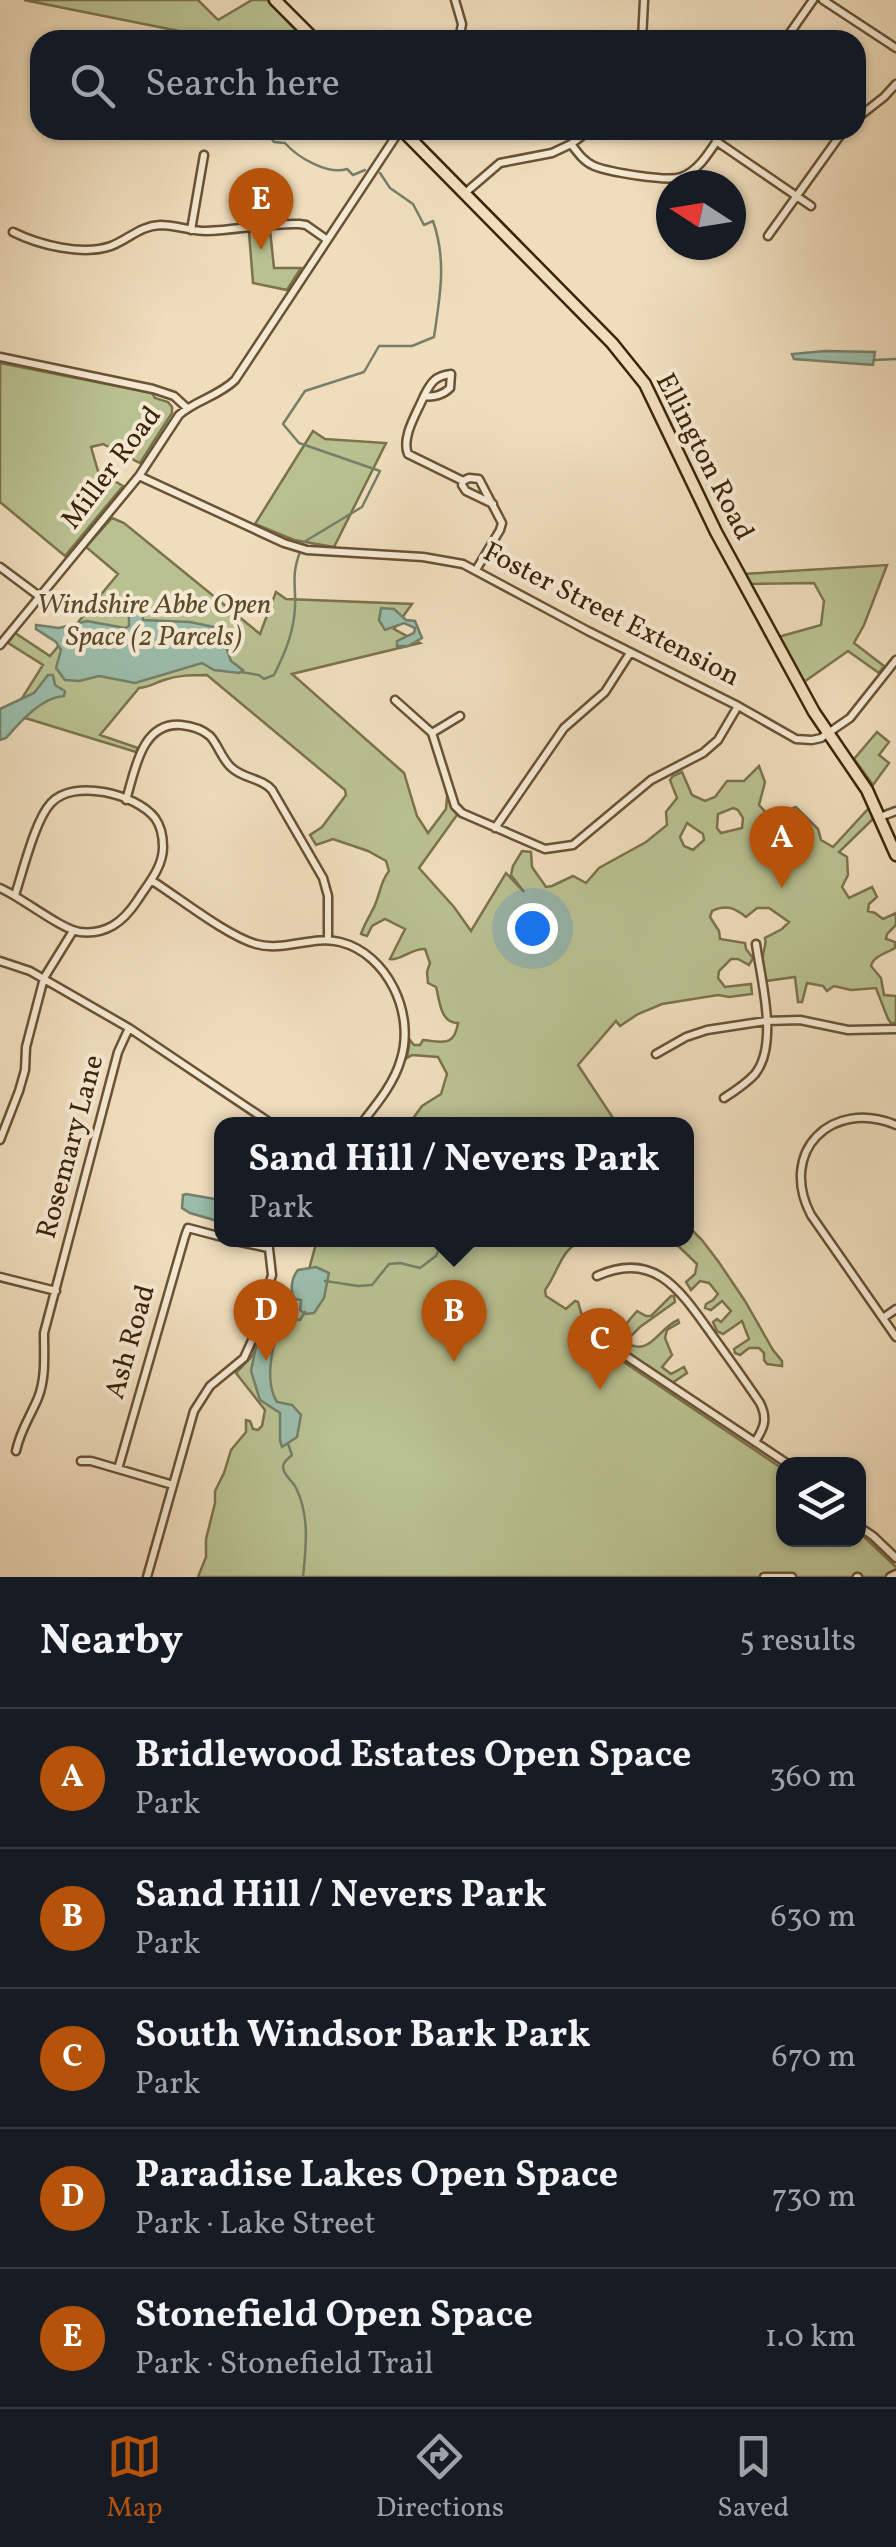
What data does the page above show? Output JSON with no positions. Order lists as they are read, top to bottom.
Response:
{
  "streets": {
    "main road": ["Ellington Road"],
    "street": [
      "Miller Road",
      "Foster Street Extension",
      "Rosemary Lane",
      "Ash Road"
    ]
  },
  "crossings": [
    ["Ellington Road", "Foster Street Extension"],
    ["Miller Road", "Foster Street Extension"]
  ],
  "parks": ["Windshire Abbe Open Space (2 Parcels)"],
  "north": "left",
  "page": {
    "search": "Search here",
    "pins": [
      "E",
      "A",
      "D",
      "B",
      "C"
    ],
    "popup": ["Sand Hill / Nevers Park", "Park"],
    "heading": ["Nearby", "5 results"],
    "list": [
      {
        "mark": "A",
        "name": "Bridlewood Estates Open Space",
        "note": "Park",
        "value": "360 m"
      },
      {
        "mark": "B",
        "name": "Sand Hill / Nevers Park",
        "note": "Park",
        "value": "630 m"
      },
      {
        "mark": "C",
        "name": "South Windsor Bark Park",
        "note": "Park",
        "value": "670 m"
      },
      {
        "mark": "D",
        "name": "Paradise Lakes Open Space",
        "note": "Park · Lake Street",
        "value": "730 m"
      },
      {
        "mark": "E",
        "name": "Stonefield Open Space",
        "note": "Park · Stonefield Trail",
        "value": "1.0 km"
      }
    ],
    "nav": ["Map", "Directions", "Saved"]
  }
}
